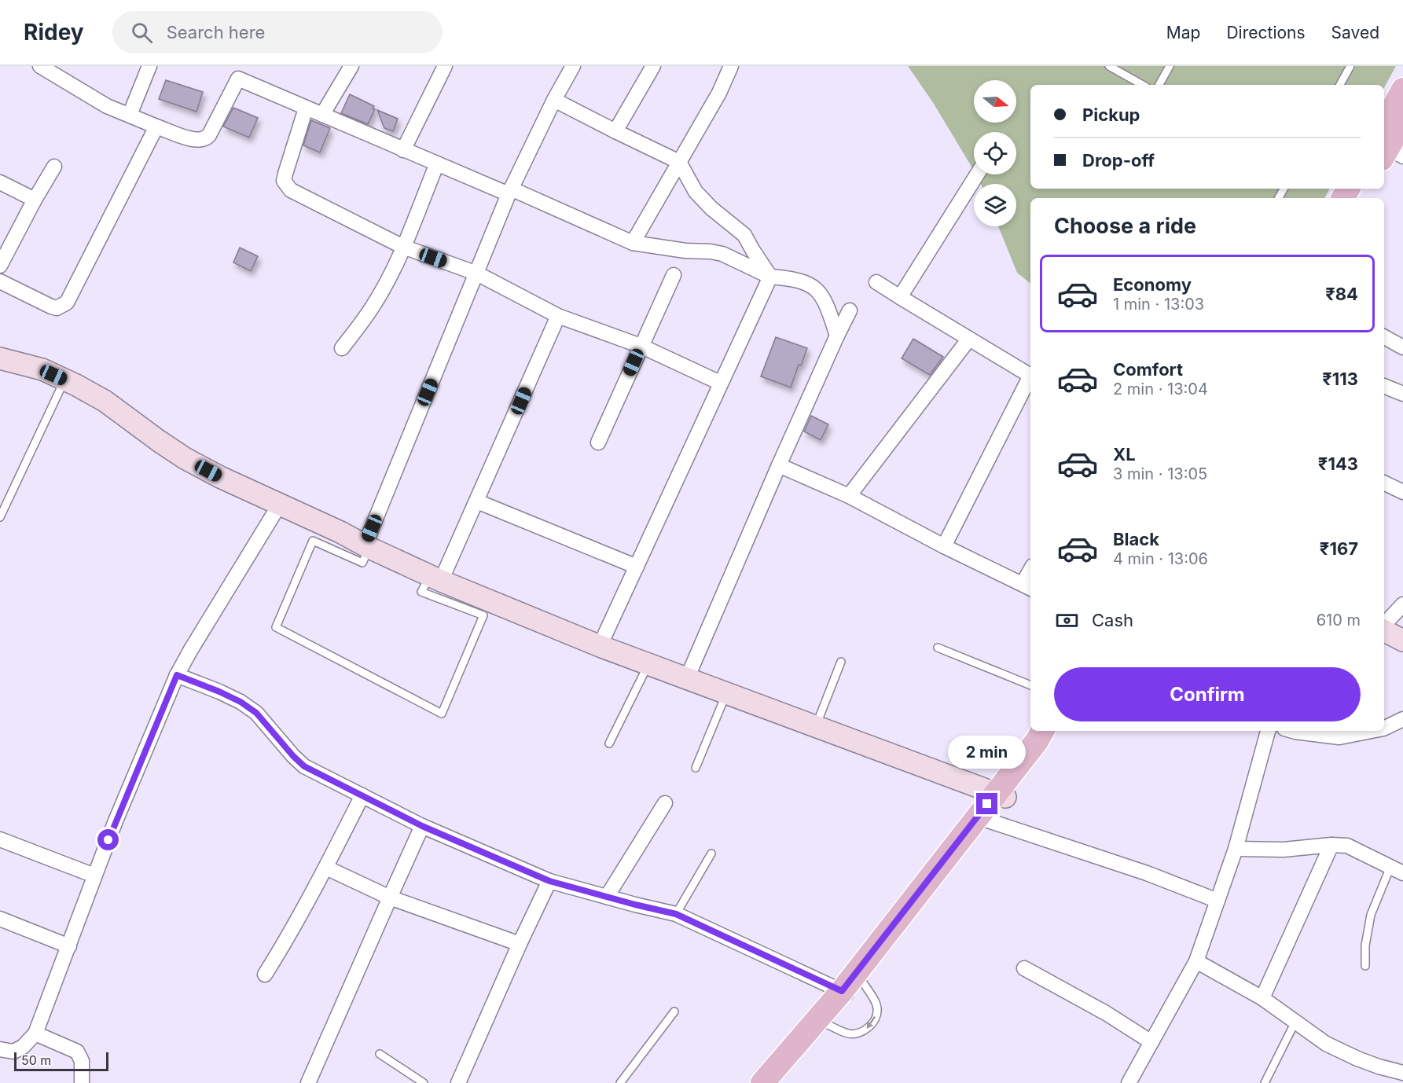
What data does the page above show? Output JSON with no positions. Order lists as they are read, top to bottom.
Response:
{
  "scale_bar": "50 m",
  "north": "right",
  "page": {
    "header": "Ridey",
    "search": "Search here",
    "nav": ["Map", "Directions", "Saved"],
    "banner": ["Pickup", "Drop-off"],
    "heading": "Choose a ride",
    "list": [
      {
        "name": "Economy",
        "note": "1 min · 13:03",
        "value": "₹84"
      },
      {
        "name": "Comfort",
        "note": "2 min · 13:04",
        "value": "₹113"
      },
      {
        "name": "XL",
        "note": "3 min · 13:05",
        "value": "₹143"
      },
      {
        "name": "Black",
        "note": "4 min · 13:06",
        "value": "₹167"
      }
    ],
    "pay": ["Cash", "610 m"],
    "buttons": "Confirm",
    "bubble": "2 min",
    "scale": "50 m"
  }
}
